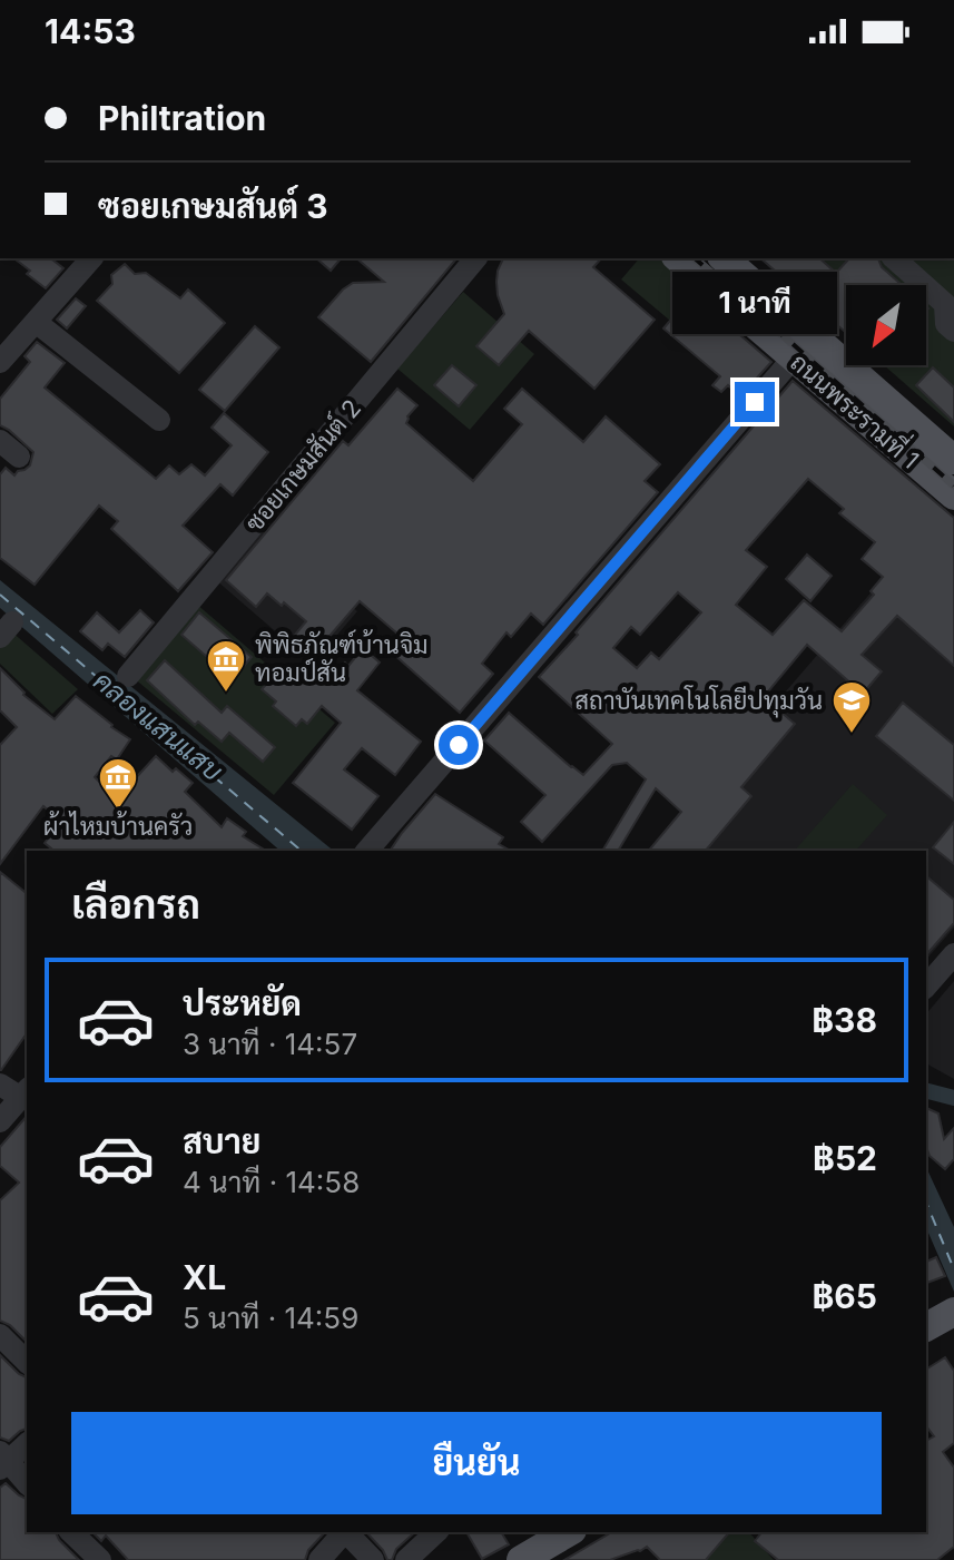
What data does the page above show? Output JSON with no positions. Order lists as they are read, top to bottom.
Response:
{
  "streets": {
    "main road": ["ถนนพระรามที่ 1"],
    "street": ["ซอยเกษมสันต์ 2"]
  },
  "water": ["คลองแสนแสบ"],
  "places": {
    "museum": ["พิพิธภัณฑ์บ้านจิม ทอมป์สัน", "ผ้าไหมบ้านครัว"],
    "school or university": ["สถาบันเทคโนโลยีปทุมวัน"]
  },
  "north": "bottom left",
  "page": {
    "status": "14:53",
    "banner": ["Philtration", "ซอยเกษมสันต์ 3"],
    "bubble": "1 นาที",
    "heading": "เลือกรถ",
    "list": [
      {
        "name": "ประหยัด",
        "note": "3 นาที · 14:57",
        "value": "฿38"
      },
      {
        "name": "สบาย",
        "note": "4 นาที · 14:58",
        "value": "฿52"
      },
      {
        "name": "XL",
        "note": "5 นาที · 14:59",
        "value": "฿65"
      }
    ],
    "buttons": "ยืนยัน"
  }
}
